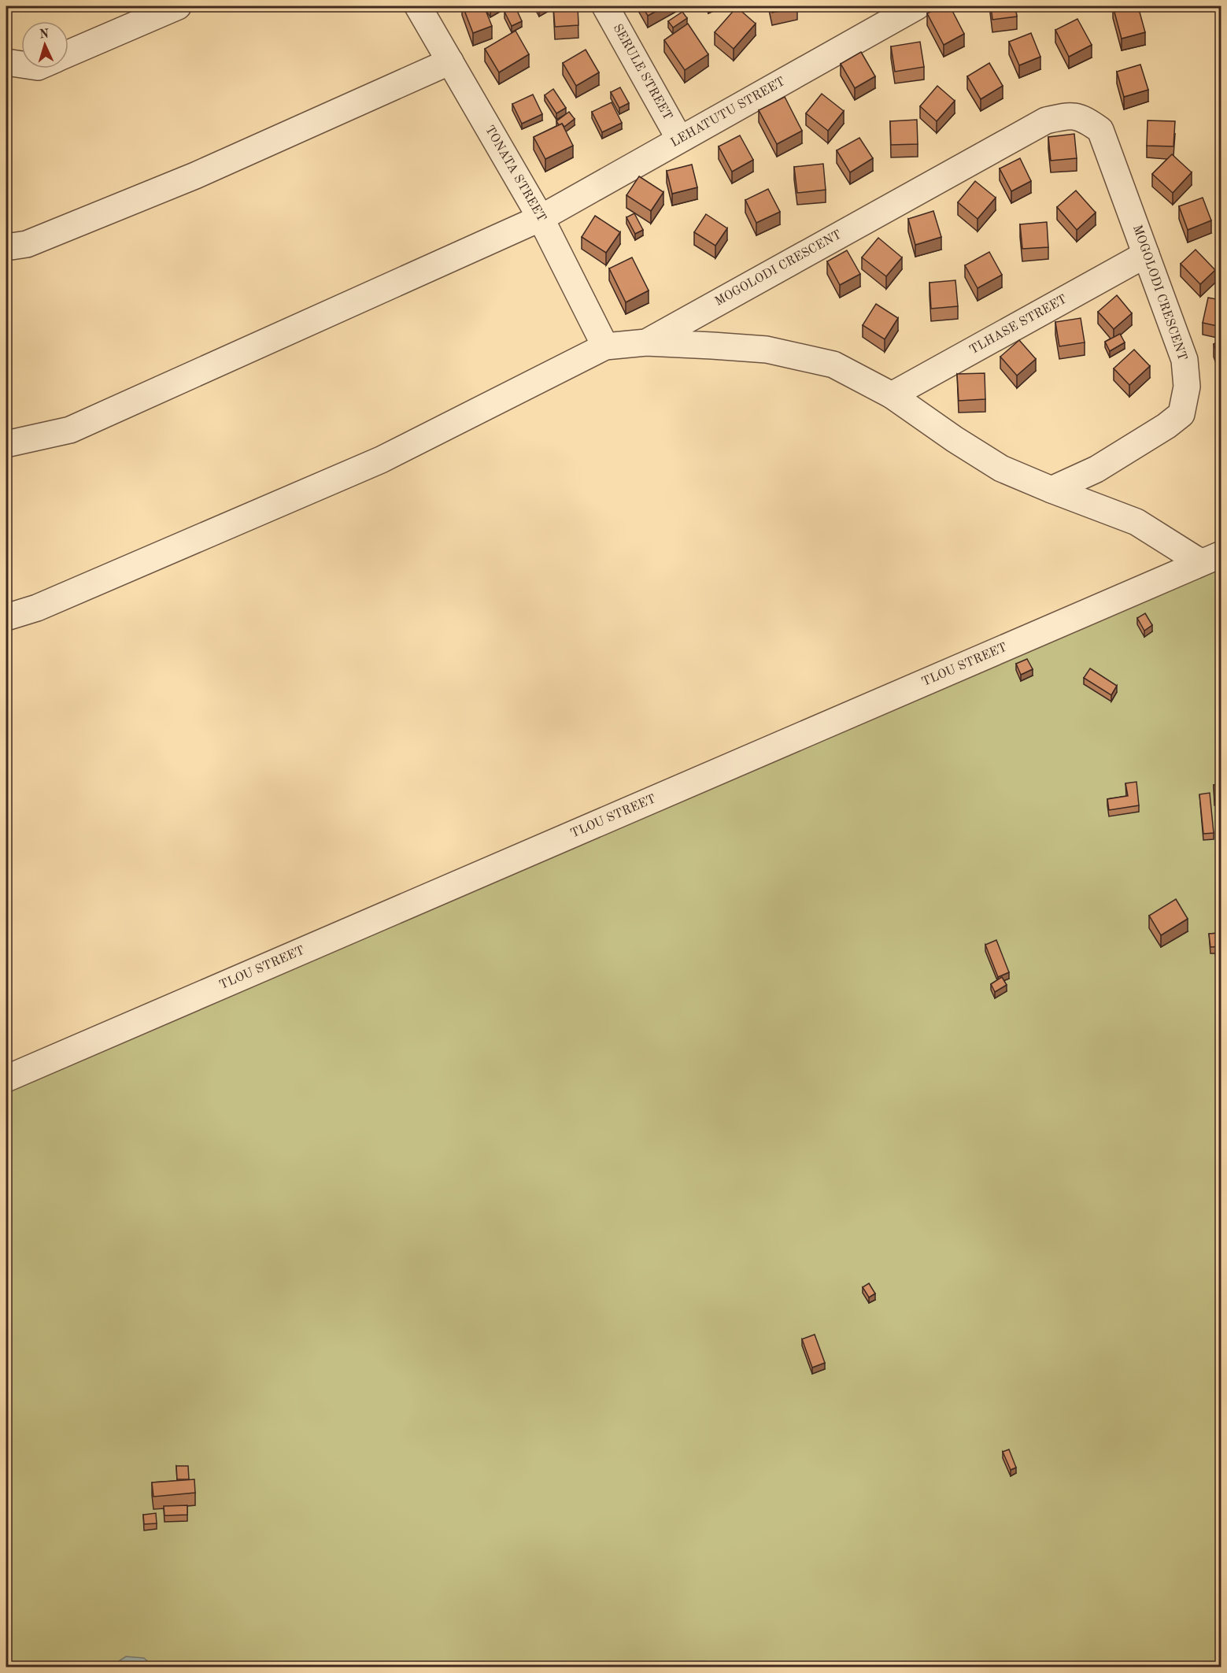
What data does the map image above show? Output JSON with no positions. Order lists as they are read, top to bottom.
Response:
{
  "streets": {
    "street": [
      "SERULE STREET",
      "LEHATUTU STREET",
      "TONATA STREET",
      "MOGOLODI CRESCENT",
      "TLHASE STREET",
      "TLOU STREET"
    ]
  },
  "crossings": [
    ["SERULE STREET", "LEHATUTU STREET"],
    ["LEHATUTU STREET", "TONATA STREET"],
    ["TONATA STREET", "MOGOLODI CRESCENT"],
    ["MOGOLODI CRESCENT", "TLHASE STREET"]
  ],
  "north": "top"
}
